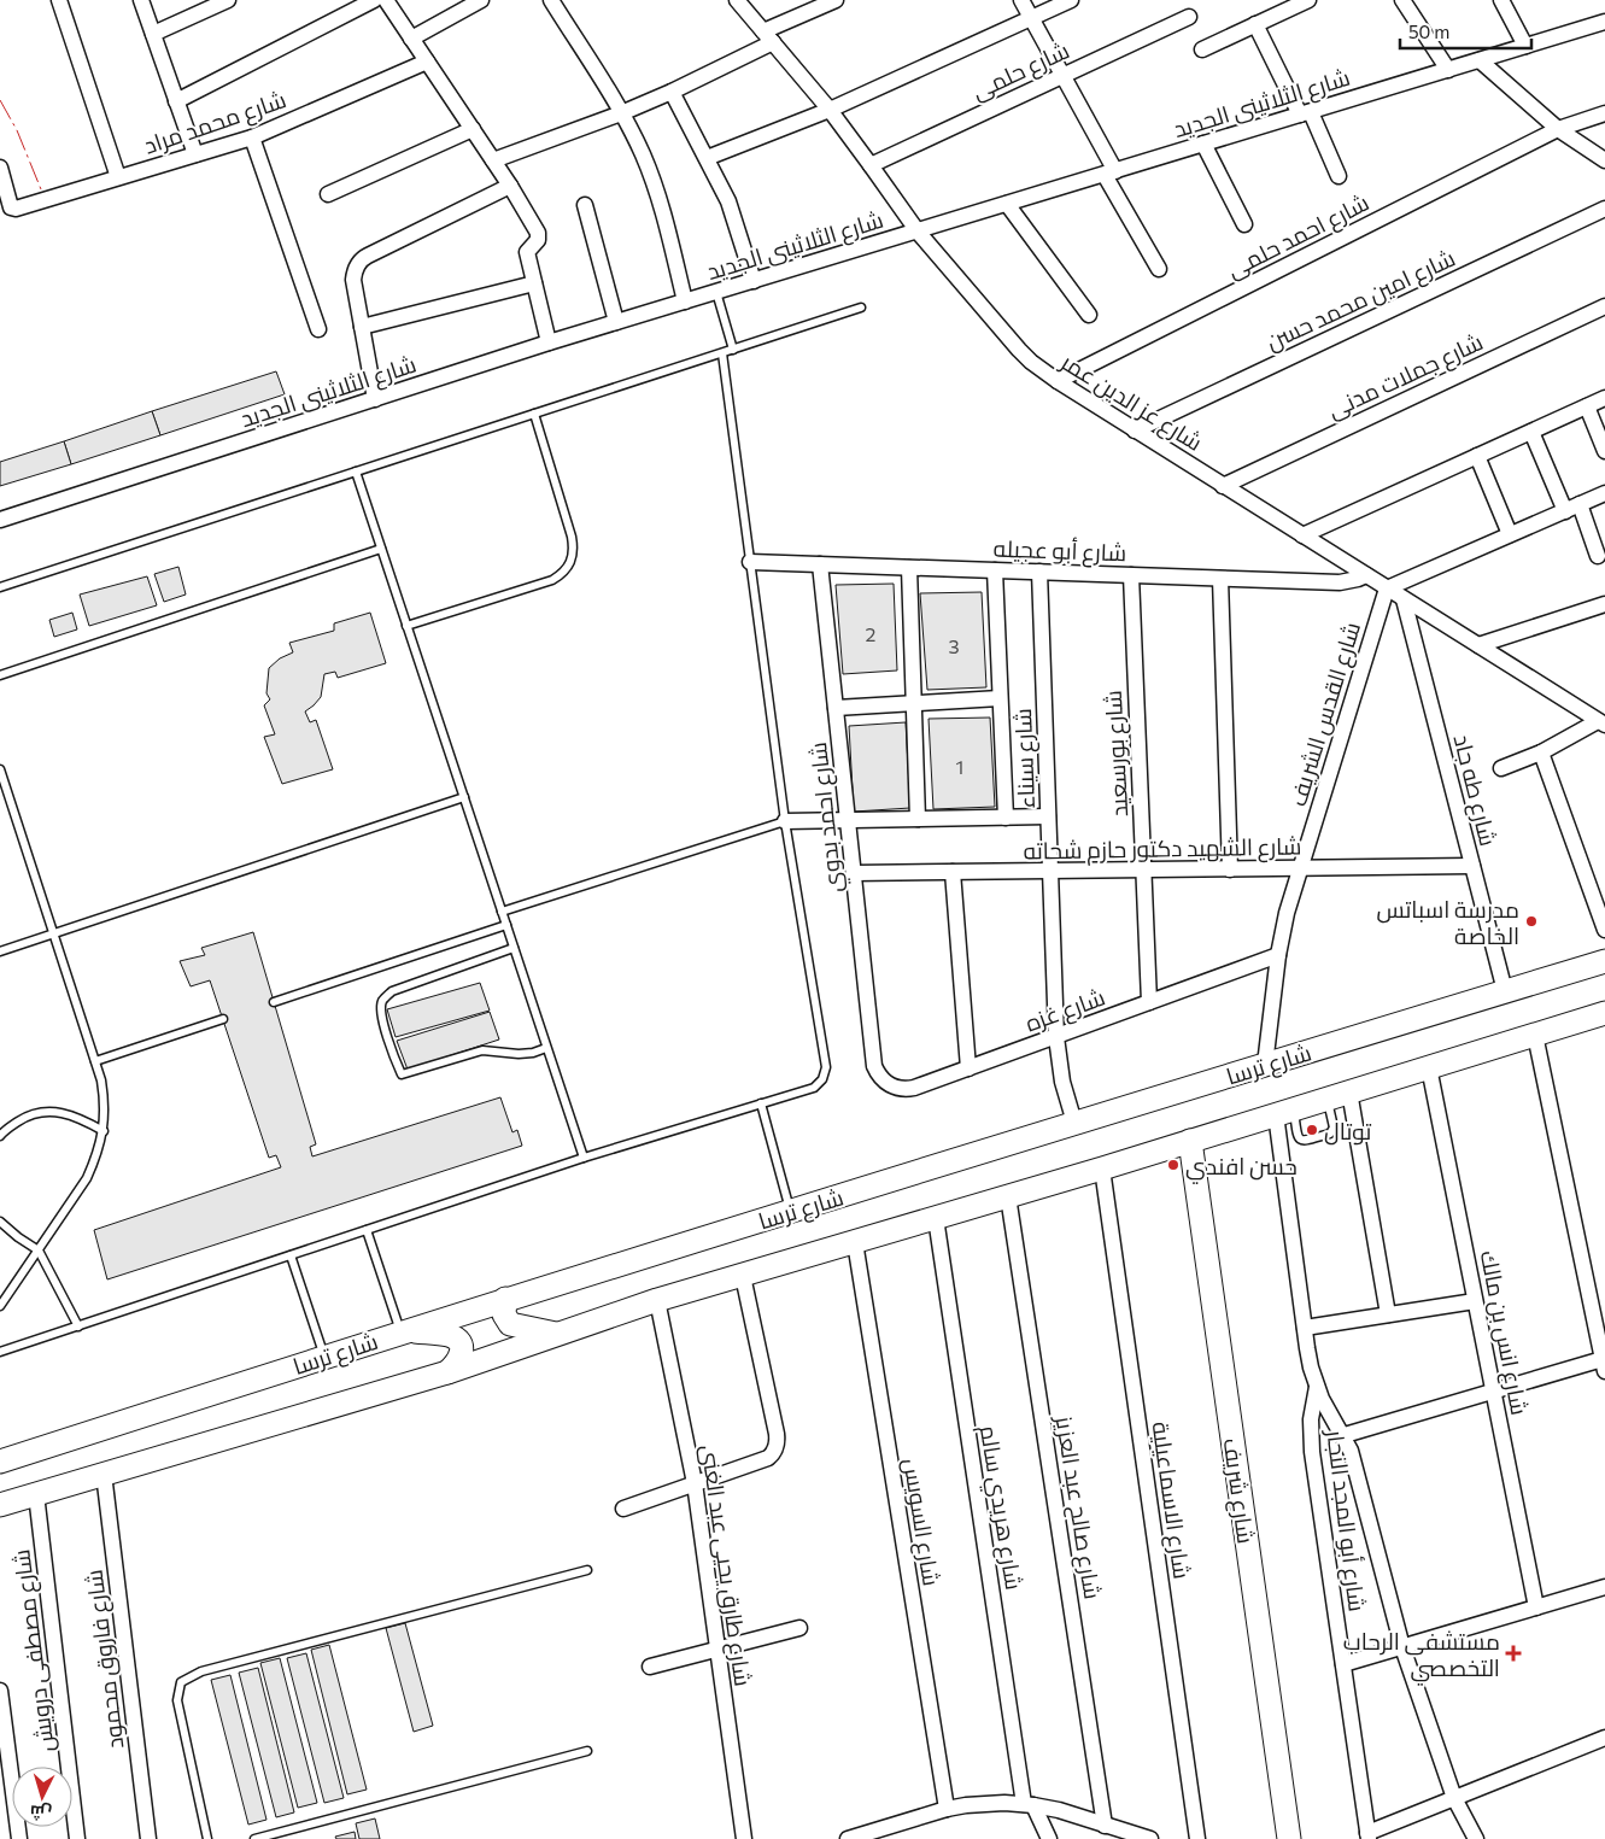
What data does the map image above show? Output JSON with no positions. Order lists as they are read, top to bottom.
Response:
{
  "streets": {
    "main road": ["شارع ترسا", "شارع شريف"],
    "street": [
      "شارع حلمى",
      "شارع الثلاثينى الجديد",
      "شارع محمد مراد",
      "شارع احمد حلمى",
      "شارع امين محمد حسن",
      "شارع جملات مدنى",
      "شارع عز الدين عمر",
      "شارع أبو عجيله",
      "شارع القدس الشريف",
      "شارع بورسعيد",
      "شارع سيناء",
      "شارع طه جاد",
      "شارع احمد بدوي",
      "شارع الشهيد دكتور حازم شحاته",
      "شارع غزه",
      "شارع انس بن مالك",
      "شارع الاسماعيلية",
      "شارع هريدي سالم",
      "شارع صالح عبد العزيز",
      "شارع أبو المجد النجار",
      "شارع السويس",
      "شارع طارق يحيى عبد الغنى",
      "شارع مصطفى درويش",
      "شارع فاروق محمود"
    ]
  },
  "crossings": [
    ["شارع حلمى", "شارع عز الدين عمر"],
    ["شارع الثلاثينى الجديد", "شارع عز الدين عمر"],
    ["شارع احمد حلمى", "شارع عز الدين عمر"],
    ["شارع امين محمد حسن", "شارع عز الدين عمر"],
    ["شارع جملات مدنى", "شارع عز الدين عمر"],
    ["شارع عز الدين عمر", "شارع أبو عجيله"],
    ["شارع عز الدين عمر", "شارع القدس الشريف"],
    ["شارع عز الدين عمر", "شارع طه جاد"],
    ["شارع أبو عجيله", "شارع بورسعيد"],
    ["شارع أبو عجيله", "شارع سيناء"],
    ["شارع أبو عجيله", "شارع احمد بدوي"],
    ["شارع القدس الشريف", "شارع الشهيد دكتور حازم شحاته"],
    ["شارع القدس الشريف", "شارع غزه"],
    ["شارع القدس الشريف", "شارع ترسا"],
    ["شارع بورسعيد", "شارع الشهيد دكتور حازم شحاته"],
    ["شارع بورسعيد", "شارع غزه"],
    ["شارع سيناء", "شارع الشهيد دكتور حازم شحاته"],
    ["شارع سيناء", "شارع غزه"],
    ["شارع سيناء", "شارع ترسا"],
    ["شارع طه جاد", "شارع الشهيد دكتور حازم شحاته"],
    ["شارع طه جاد", "شارع ترسا"],
    ["شارع احمد بدوي", "شارع الشهيد دكتور حازم شحاته"],
    ["شارع احمد بدوي", "شارع غزه"],
    ["شارع ترسا", "شارع انس بن مالك"],
    ["شارع ترسا", "شارع شريف"],
    ["شارع ترسا", "شارع الاسماعيلية"],
    ["شارع ترسا", "شارع هريدي سالم"],
    ["شارع ترسا", "شارع صالح عبد العزيز"],
    ["شارع ترسا", "شارع السويس"],
    ["شارع ترسا", "شارع طارق يحيى عبد الغنى"],
    ["شارع ترسا", "شارع مصطفى درويش"],
    ["شارع ترسا", "شارع فاروق محمود"]
  ],
  "places": {
    "other": ["مدرسة اسباتس الخاصة", "توتال", "حسن افندي"],
    "health": ["مستشفى الرحاب التخصصي"]
  },
  "house_numbers": ["2", "3", "1"],
  "scale_bar": "50 m",
  "north": "bottom"
}
